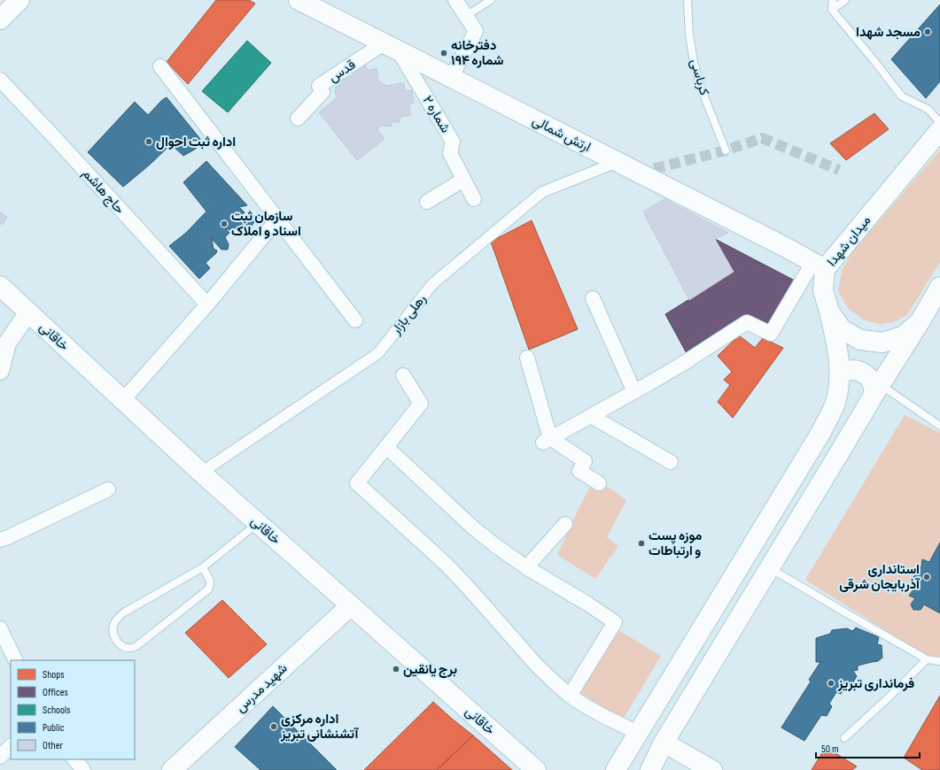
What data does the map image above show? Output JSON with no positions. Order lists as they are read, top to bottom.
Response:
{
  "streets": {
    "main road": [
      "ارتش شمالی",
      "میدان شهدا",
      "خاقانی",
      "شهید مدرس"
    ],
    "street": [
      "قدس",
      "شماره ۲",
      "حاج هاشم",
      "رهلی بازار"
    ],
    "lane": ["کرباسی"]
  },
  "crossings": [
    ["قدس", "شماره ۲"],
    ["قدس", "ارتش شمالی"],
    ["شماره ۲", "ارتش شمالی"],
    ["ارتش شمالی", "میدان شهدا"],
    ["ارتش شمالی", "رهلی بازار"],
    ["رهلی بازار", "خاقانی"],
    ["خاقانی", "شهید مدرس"]
  ],
  "places": [
    "مسجد شهدا",
    "دفترخانه شماره ۱۹۴",
    "اداره ثبت احوال",
    "سازمان ثبت اسناد و املاک",
    "موزه پست و ارتباطات",
    "استانداری آذربایجان شرقی",
    "برج یانقین",
    "فرمانداری تبریز",
    "اداره مرکزی آتشنشانی تبریز"
  ],
  "legend": [
    "Shops",
    "Offices",
    "Schools",
    "Public",
    "Other"
  ],
  "scale_bar": "50 m"
}
